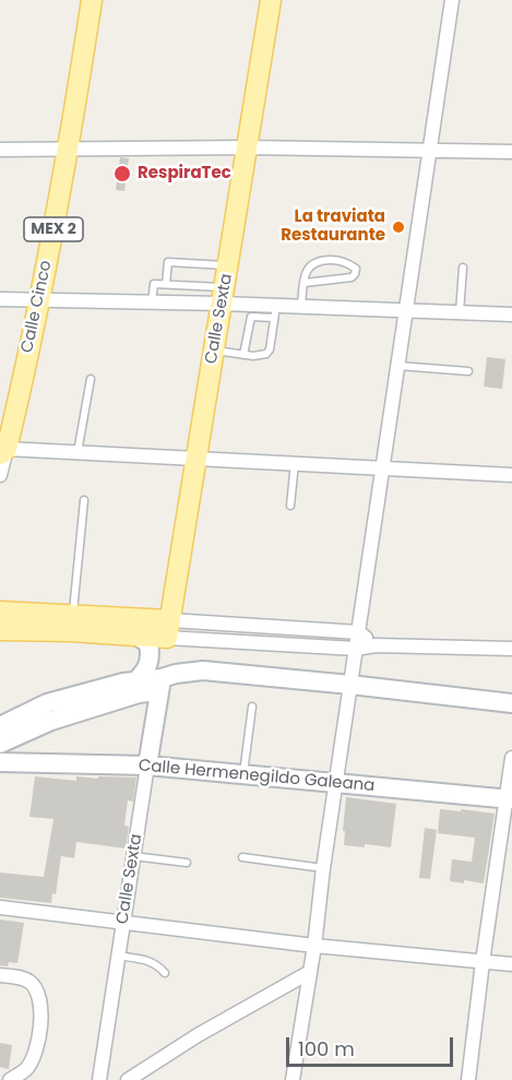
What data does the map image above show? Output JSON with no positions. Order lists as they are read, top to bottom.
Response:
{
  "streets": {
    "main road": [
      "MEX 2",
      "Calle Cinco",
      "Calle Sexta",
      "Calle Hermenegildo Galeana"
    ]
  },
  "crossings": [
    ["Calle Sexta", "Calle Hermenegildo Galeana"]
  ],
  "places": ["RespiraTec", "La traviata Restaurante"],
  "scale_bar": "100 m"
}
